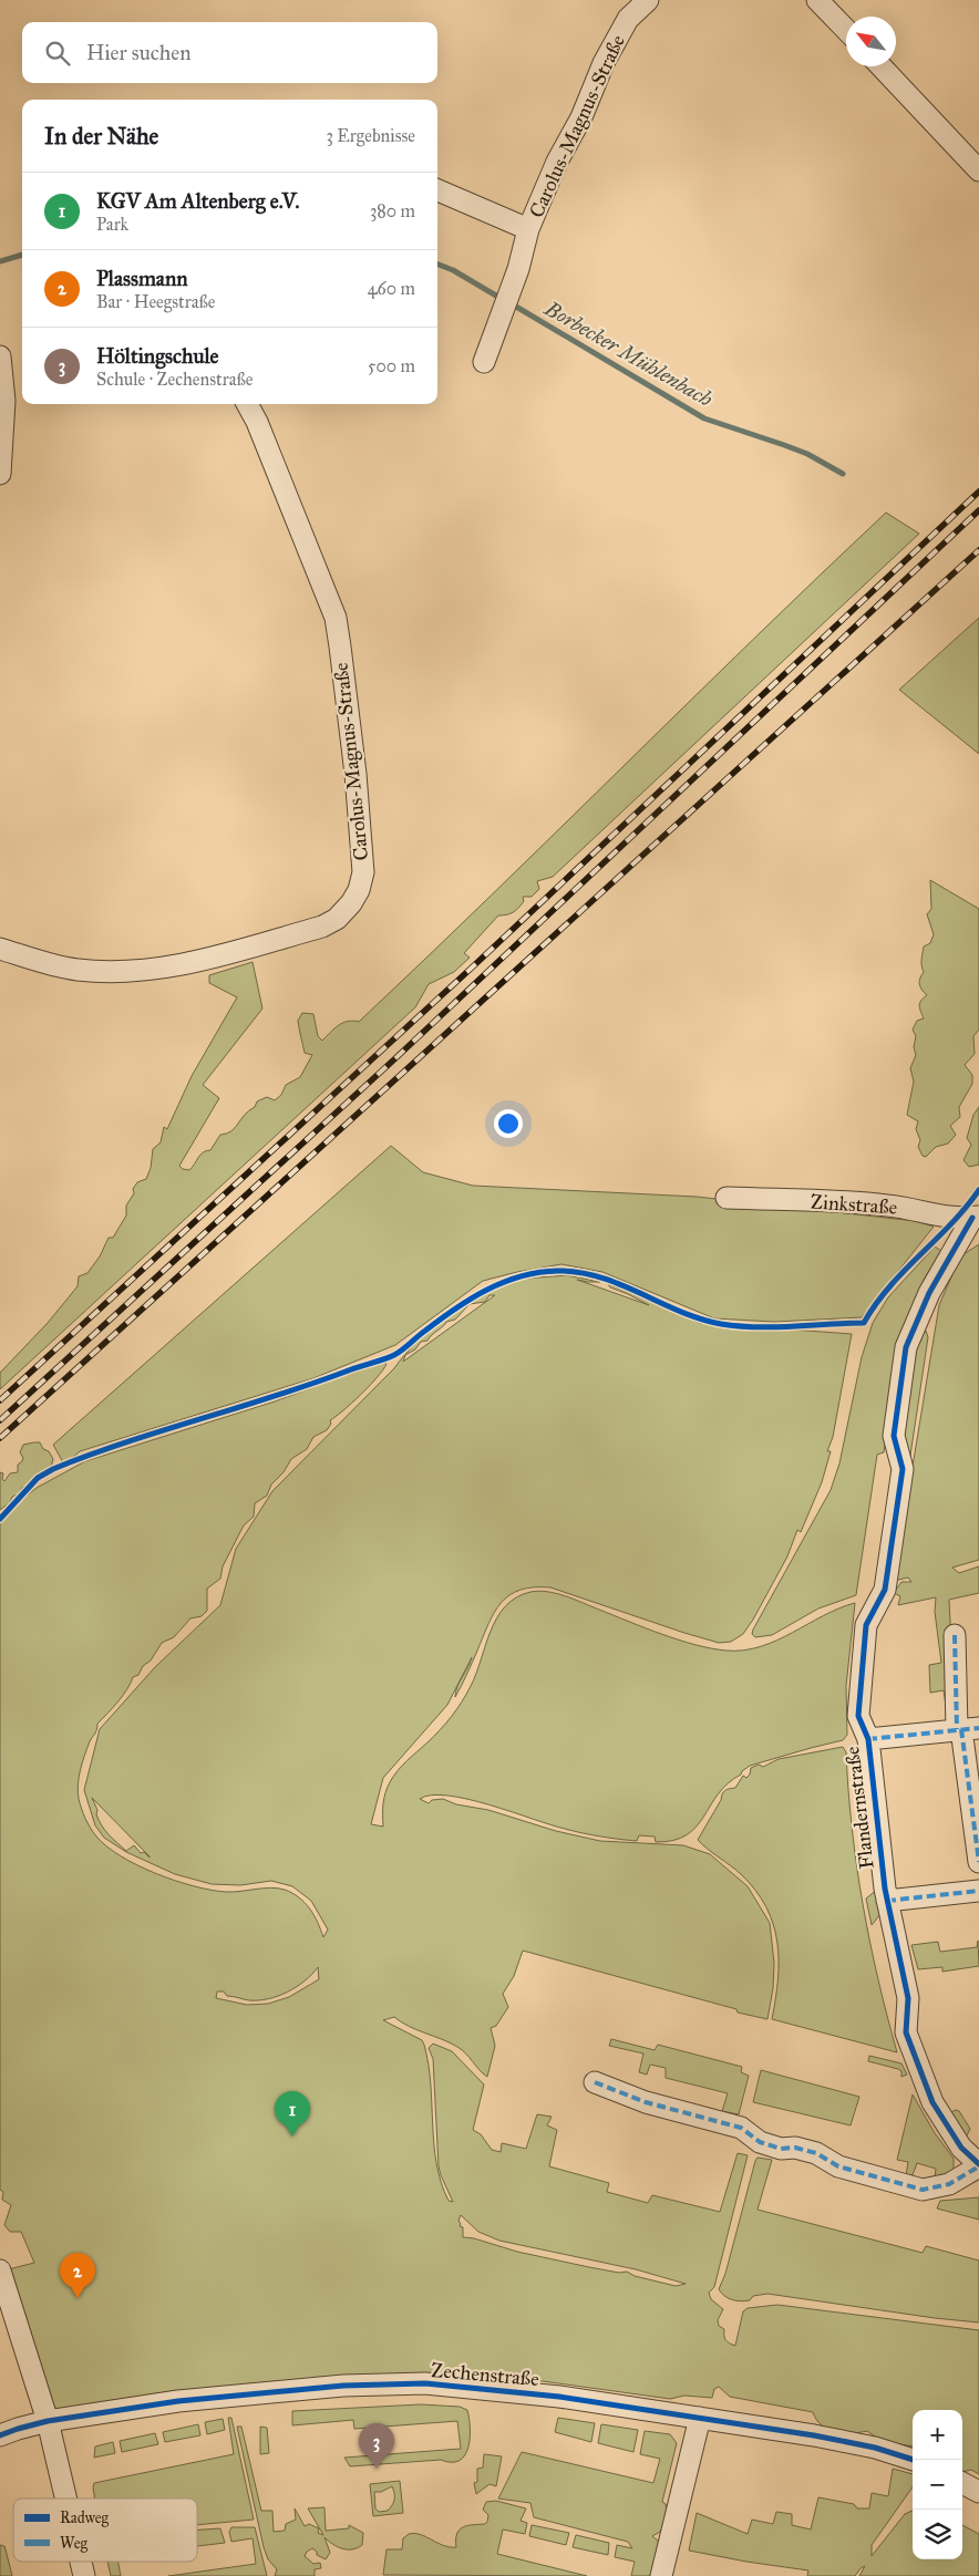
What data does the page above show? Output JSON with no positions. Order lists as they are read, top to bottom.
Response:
{
  "streets": {
    "street": [
      "Carolus-Magnus-Straße",
      "Zinkstraße",
      "Flandernstraße",
      "Zechenstraße"
    ]
  },
  "crossings": [
    ["Zinkstraße", "Flandernstraße"]
  ],
  "water": ["Borbecker Mühlenbach"],
  "legend": ["Radweg", "Weg"],
  "north": "top left",
  "page": {
    "search": "Hier suchen",
    "heading": ["In der Nähe", "3 Ergebnisse"],
    "list": [
      {
        "mark": "1",
        "name": "KGV Am Altenberg e.V.",
        "note": "Park",
        "value": "380 m"
      },
      {
        "mark": "2",
        "name": "Plassmann",
        "note": "Bar · Heegstraße",
        "value": "460 m"
      },
      {
        "mark": "3",
        "name": "Höltingschule",
        "note": "Schule · Zechenstraße",
        "value": "500 m"
      }
    ],
    "pins": ["1", "2", "3"],
    "map_buttons": ["+", "−"]
  }
}
